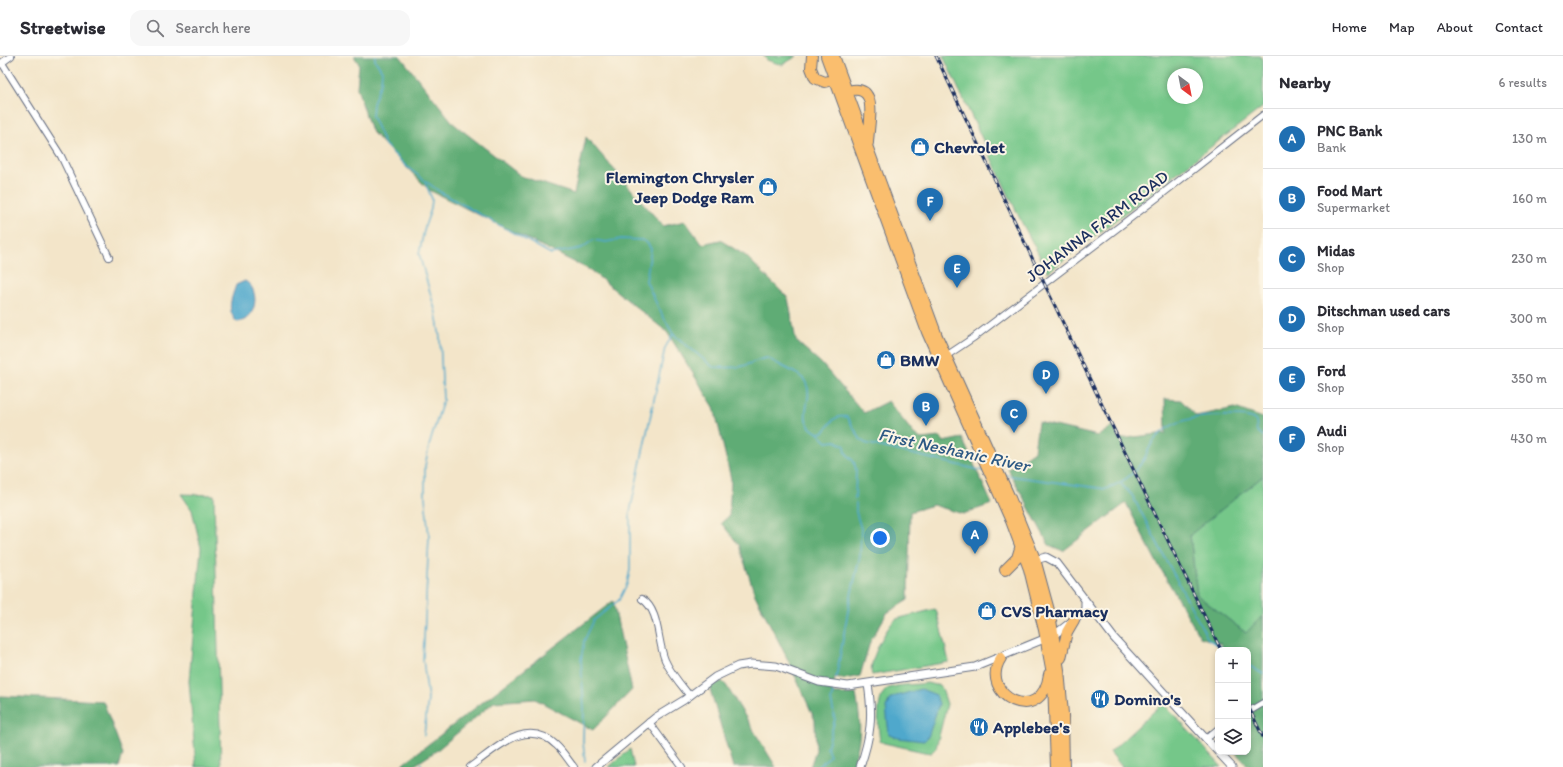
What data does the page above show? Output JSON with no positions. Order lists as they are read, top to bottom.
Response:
{
  "streets": {
    "street": ["JOHANNA FARM ROAD"]
  },
  "water": ["First Neshanic River"],
  "places": {
    "shop": [
      "Chevrolet",
      "Flemington Chrysler Jeep Dodge Ram",
      "BMW",
      "CVS Pharmacy"
    ],
    "restaurant": ["Domino's", "Applebee's"]
  },
  "north": "bottom right",
  "page": {
    "header": "Streetwise",
    "search": "Search here",
    "nav": [
      "Home",
      "Map",
      "About",
      "Contact"
    ],
    "heading": ["Nearby", "6 results"],
    "list": [
      {
        "mark": "A",
        "name": "PNC Bank",
        "note": "Bank",
        "value": "130 m"
      },
      {
        "mark": "B",
        "name": "Food Mart",
        "note": "Supermarket",
        "value": "160 m"
      },
      {
        "mark": "C",
        "name": "Midas",
        "note": "Shop",
        "value": "230 m"
      },
      {
        "mark": "D",
        "name": "Ditschman used cars",
        "note": "Shop",
        "value": "300 m"
      },
      {
        "mark": "E",
        "name": "Ford",
        "note": "Shop",
        "value": "350 m"
      },
      {
        "mark": "F",
        "name": "Audi",
        "note": "Shop",
        "value": "430 m"
      }
    ],
    "pins": [
      "F",
      "E",
      "D",
      "B",
      "C",
      "A"
    ],
    "map_buttons": ["+", "−"]
  }
}
